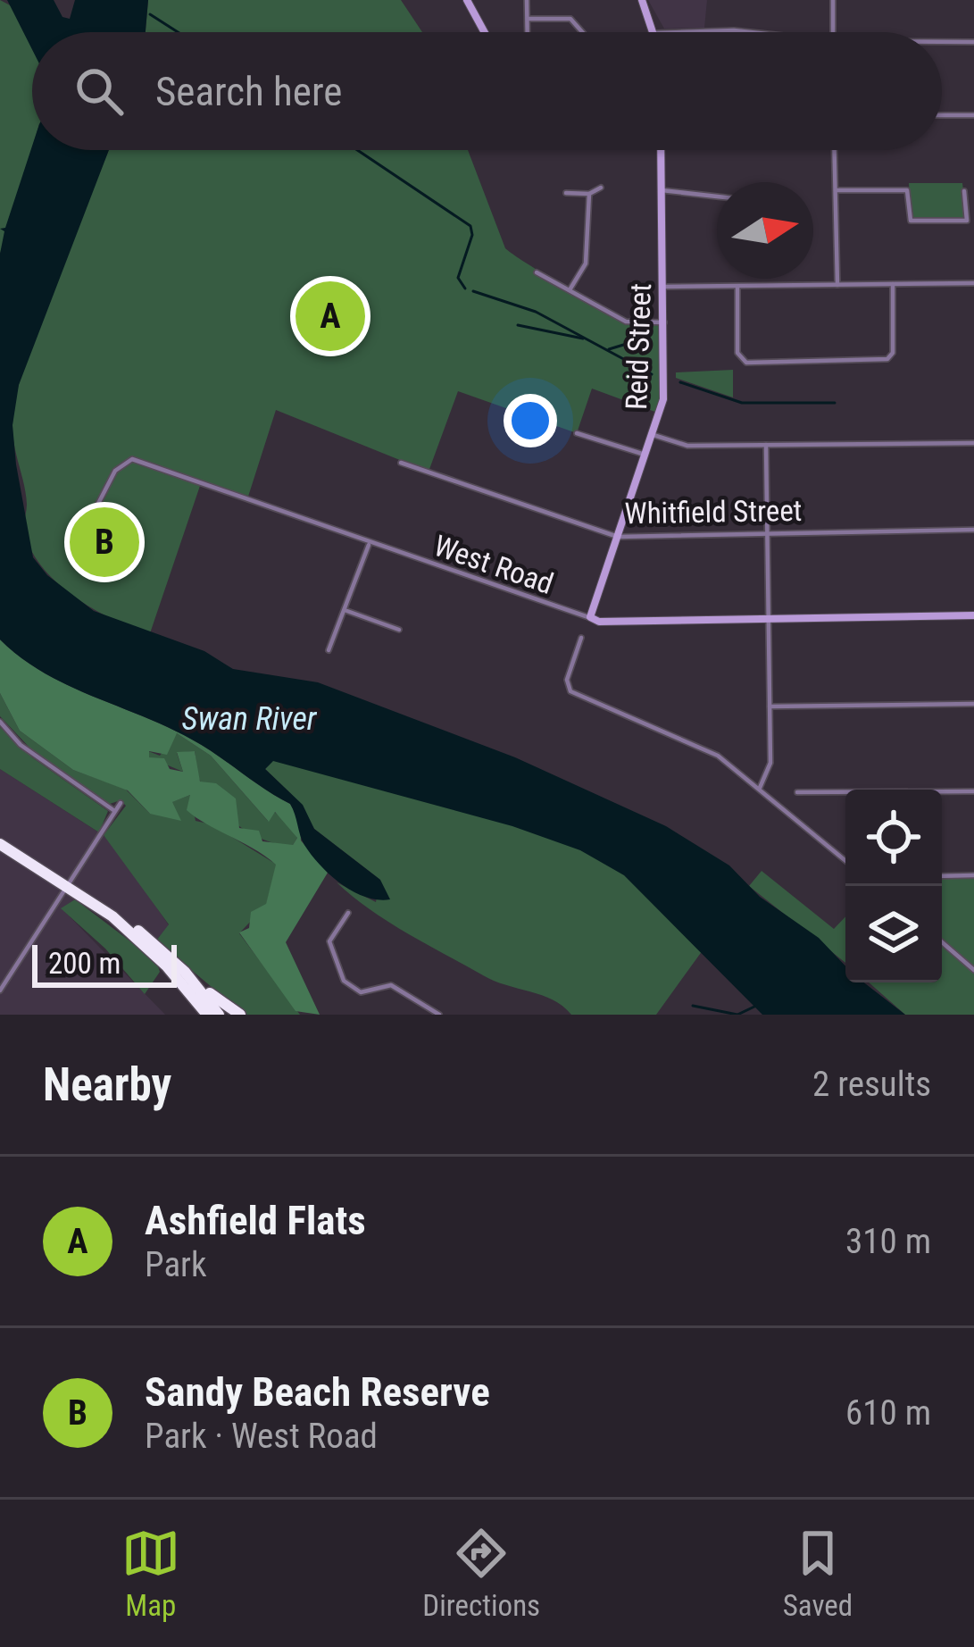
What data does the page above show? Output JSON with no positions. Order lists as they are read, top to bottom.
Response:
{
  "streets": {
    "street": ["Reid Street", "Whitfield Street", "West Road"]
  },
  "crossings": [
    ["Reid Street", "Whitfield Street"],
    ["Reid Street", "West Road"]
  ],
  "water": ["Swan River"],
  "scale_bar": "200 m",
  "north": "right",
  "page": {
    "search": "Search here",
    "pins": ["A", "B"],
    "scale": "200 m",
    "heading": ["Nearby", "2 results"],
    "list": [
      {
        "mark": "A",
        "name": "Ashfield Flats",
        "note": "Park",
        "value": "310 m"
      },
      {
        "mark": "B",
        "name": "Sandy Beach Reserve",
        "note": "Park · West Road",
        "value": "610 m"
      }
    ],
    "nav": ["Map", "Directions", "Saved"]
  }
}
